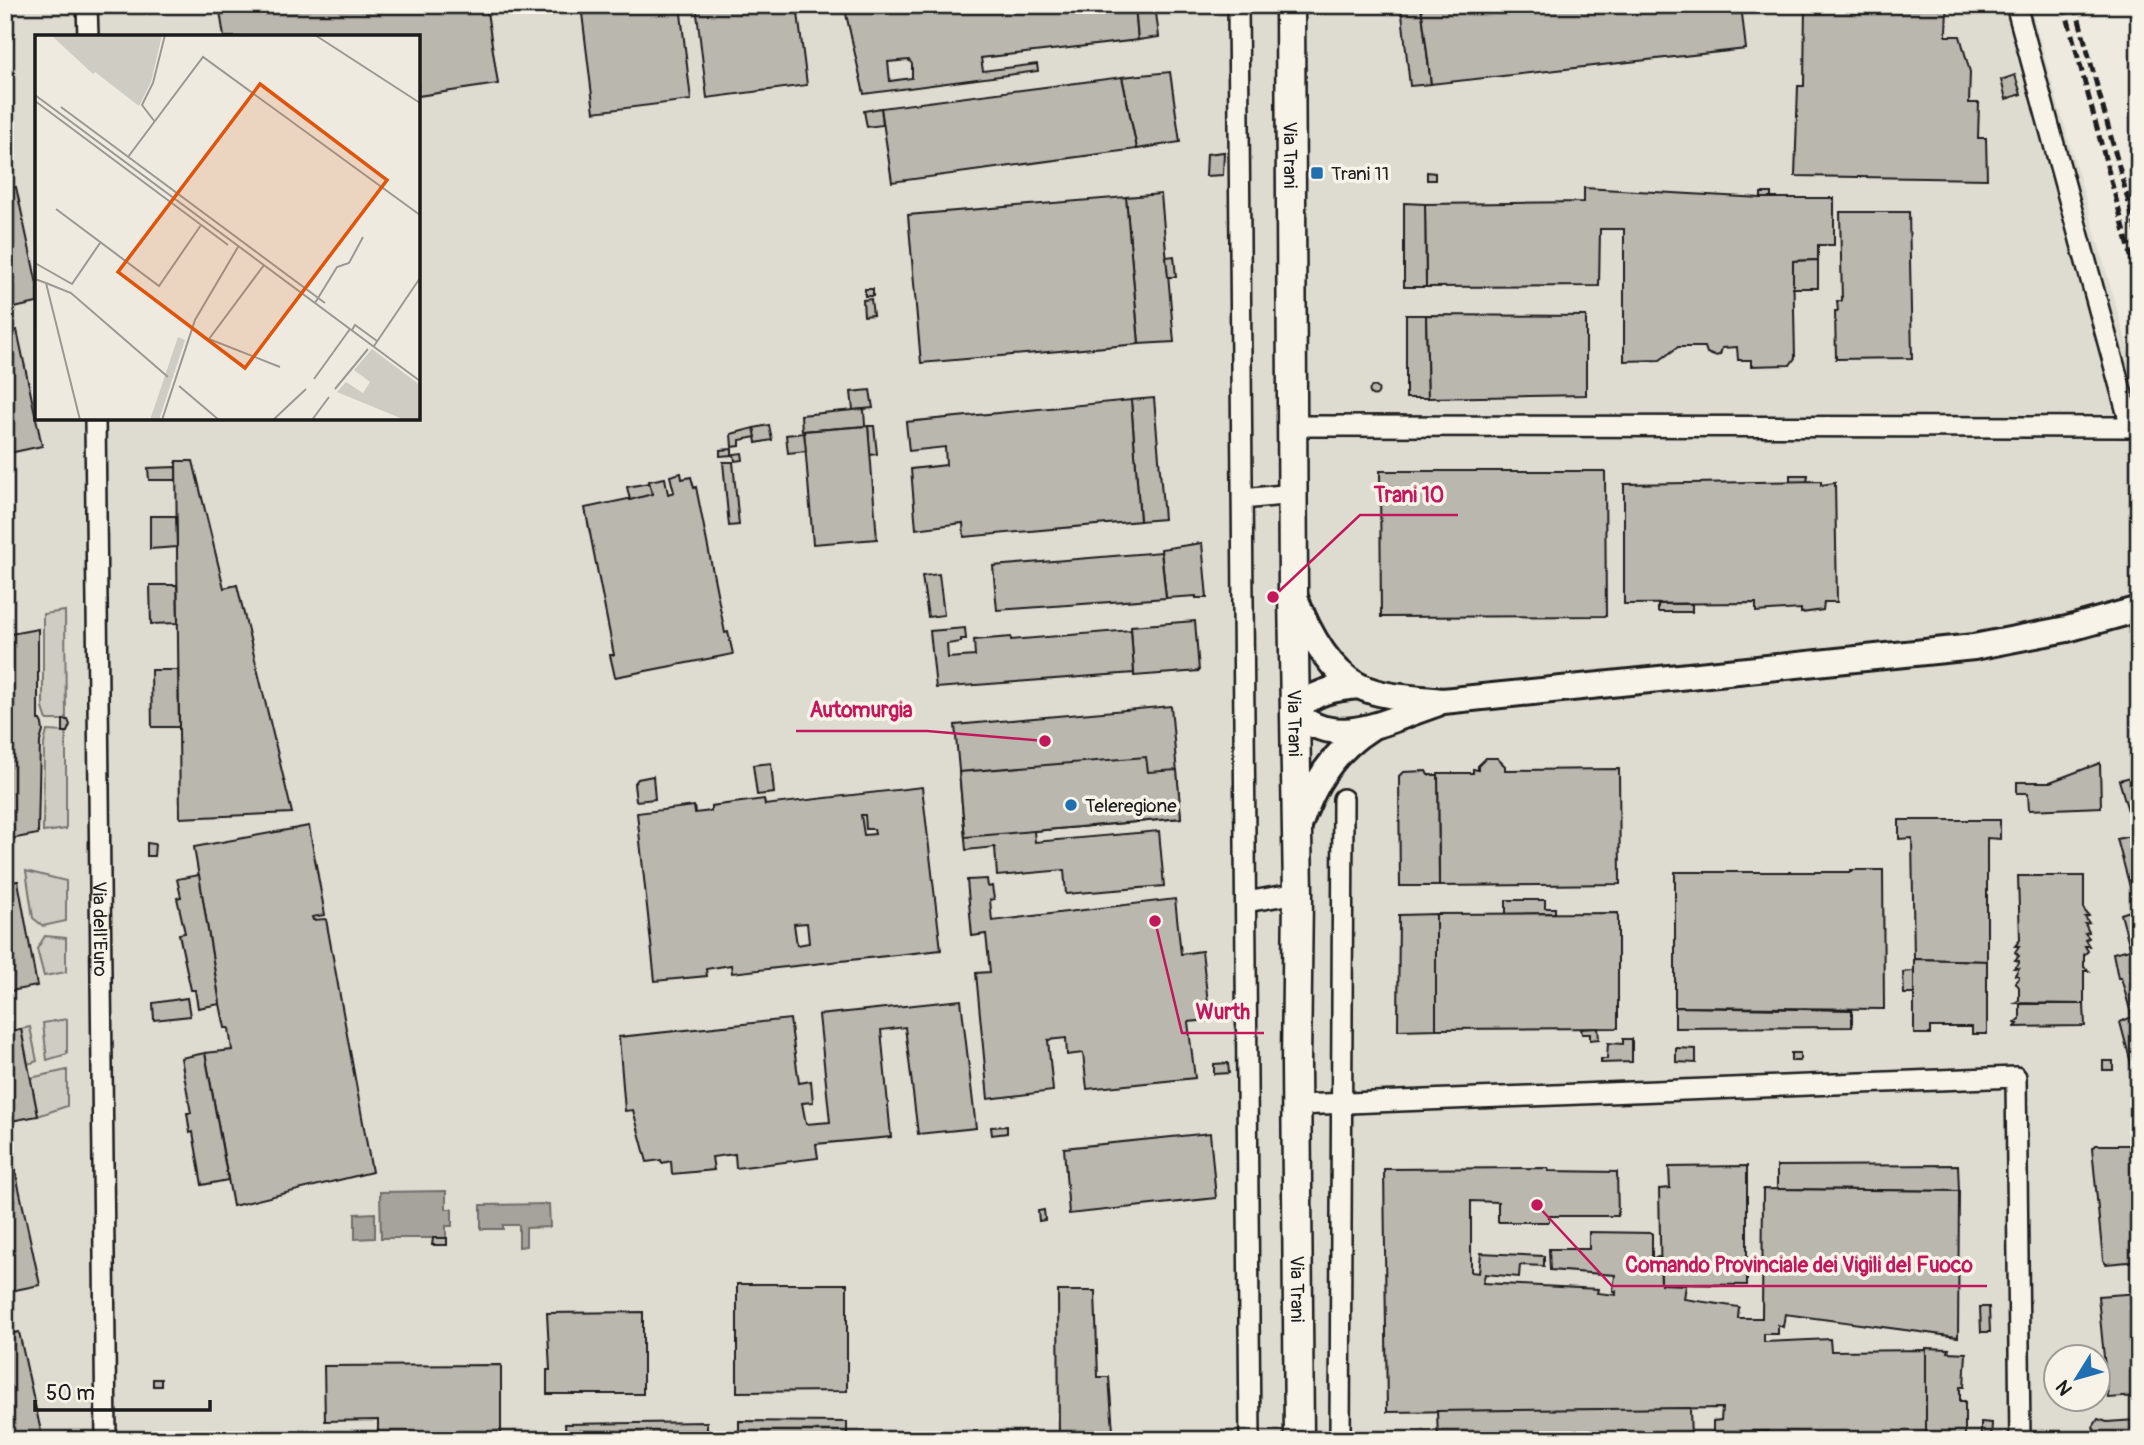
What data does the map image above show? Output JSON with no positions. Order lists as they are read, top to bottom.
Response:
{
  "streets": {
    "main road": ["Via Trani"],
    "street": ["Via dell'Euro"]
  },
  "places": {
    "transit": ["Trani 11"],
    "other": [
      "Trani 10",
      "Automurgia",
      "Teleregione",
      "Wurth",
      "Comando Provinciale dei Vigili del Fuoco"
    ]
  },
  "scale_bar": "50 m",
  "north": "bottom left"
}
